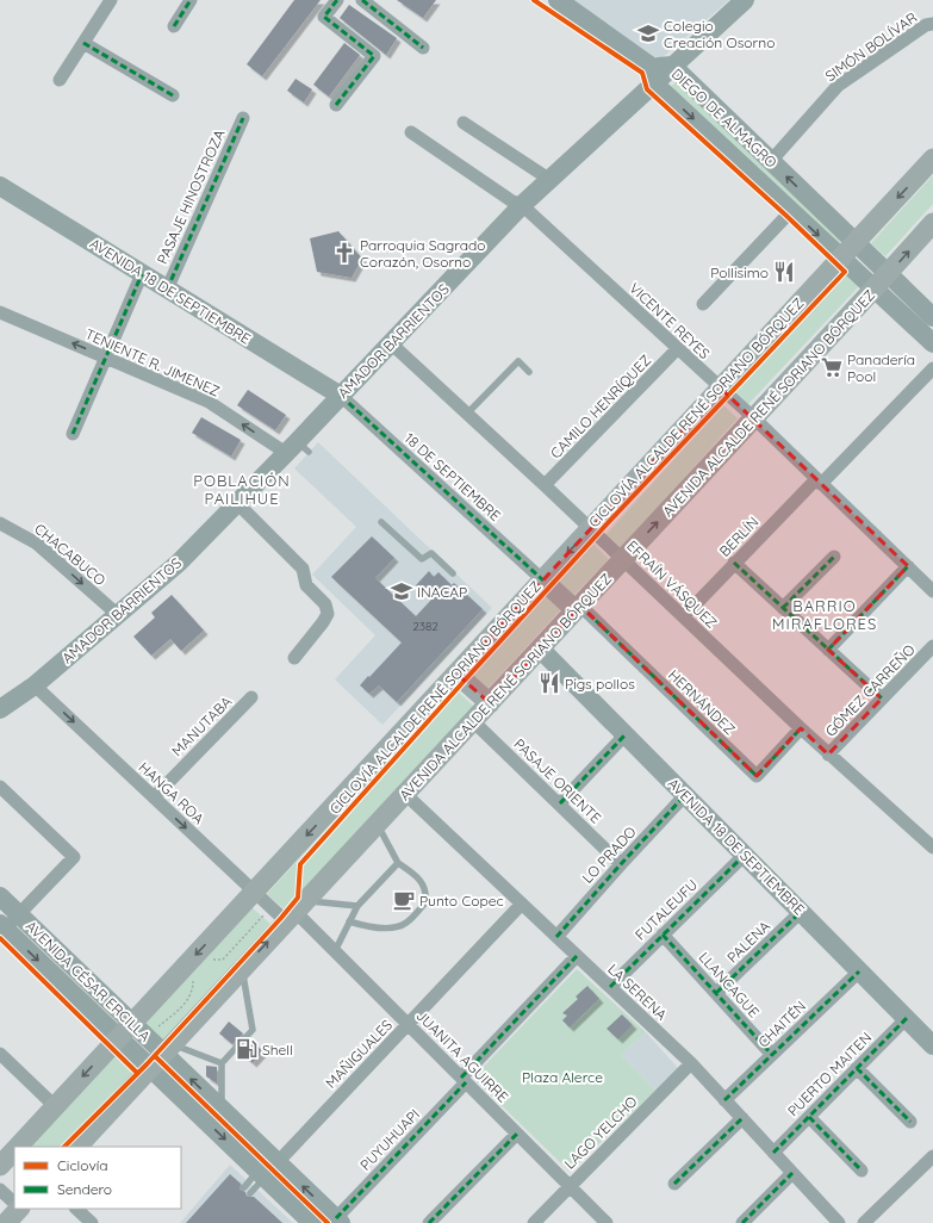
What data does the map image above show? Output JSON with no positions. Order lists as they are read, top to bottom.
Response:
{
  "streets": {
    "main road": ["AVENIDA ALCALDE RENÉ SORIANO BÓRQUEZ"],
    "street": [
      "SIMÓN BOLÍVAR",
      "DIEGO DE ALMAGRO",
      "PASAJE HINOSTROZA",
      "AVENIDA 18 DE SEPTIEMBRE",
      "VICENTE REYES",
      "AMADOR BARRIENTOS",
      "TENIENTE R. JIMENEZ",
      "CAMILO HENRÍQUEZ",
      "18 DE SEPTIEMBRE",
      "BERLÍN",
      "CHACABUCO",
      "EFRAÍN VÁSQUEZ",
      "GÓMEZ CARREÑO",
      "HERNÁNDEZ",
      "MANUTABA",
      "PASAJE ORIENTE",
      "HANGA ROA",
      "LO PRADO",
      "FUTALEUFU",
      "PALENA",
      "AVENIDA CÉSAR ERCILLA",
      "LLANCAGUE",
      "LA SERENA",
      "CHAITÉN",
      "MAÑIGUALES",
      "JUANITA AGUIRRE",
      "PUERTO MAITEN",
      "LAGO YELCHO",
      "PUYUHUAPI"
    ],
    "cycle path": ["CICLOVÍA ALCALDE RENÉ SORIANO BÓRQUEZ"]
  },
  "crossings": [
    ["SIMÓN BOLÍVAR", "DIEGO DE ALMAGRO"],
    ["DIEGO DE ALMAGRO", "AMADOR BARRIENTOS"],
    ["DIEGO DE ALMAGRO", "AVENIDA ALCALDE RENÉ SORIANO BÓRQUEZ"],
    ["PASAJE HINOSTROZA", "AVENIDA 18 DE SEPTIEMBRE"],
    ["AVENIDA 18 DE SEPTIEMBRE", "AMADOR BARRIENTOS"],
    ["AVENIDA 18 DE SEPTIEMBRE", "AVENIDA ALCALDE RENÉ SORIANO BÓRQUEZ"],
    ["AVENIDA 18 DE SEPTIEMBRE", "18 DE SEPTIEMBRE"],
    ["AVENIDA 18 DE SEPTIEMBRE", "LO PRADO"],
    ["AVENIDA 18 DE SEPTIEMBRE", "FUTALEUFU"],
    ["AVENIDA 18 DE SEPTIEMBRE", "PALENA"],
    ["AVENIDA 18 DE SEPTIEMBRE", "CHAITÉN"],
    ["AVENIDA 18 DE SEPTIEMBRE", "PUERTO MAITEN"],
    ["VICENTE REYES", "AMADOR BARRIENTOS"],
    ["VICENTE REYES", "AVENIDA ALCALDE RENÉ SORIANO BÓRQUEZ"],
    ["VICENTE REYES", "CAMILO HENRÍQUEZ"],
    ["VICENTE REYES", "BERLÍN"],
    ["AMADOR BARRIENTOS", "TENIENTE R. JIMENEZ"],
    ["AMADOR BARRIENTOS", "18 DE SEPTIEMBRE"],
    ["AMADOR BARRIENTOS", "CHACABUCO"],
    ["AMADOR BARRIENTOS", "EFRAÍN VÁSQUEZ"],
    ["AMADOR BARRIENTOS", "HANGA ROA"],
    ["AVENIDA ALCALDE RENÉ SORIANO BÓRQUEZ", "EFRAÍN VÁSQUEZ"],
    ["AVENIDA ALCALDE RENÉ SORIANO BÓRQUEZ", "HERNÁNDEZ"],
    ["AVENIDA ALCALDE RENÉ SORIANO BÓRQUEZ", "PASAJE ORIENTE"],
    ["AVENIDA ALCALDE RENÉ SORIANO BÓRQUEZ", "HANGA ROA"],
    ["AVENIDA ALCALDE RENÉ SORIANO BÓRQUEZ", "AVENIDA CÉSAR ERCILLA"],
    ["AVENIDA ALCALDE RENÉ SORIANO BÓRQUEZ", "LA SERENA"],
    ["AVENIDA ALCALDE RENÉ SORIANO BÓRQUEZ", "JUANITA AGUIRRE"],
    ["CAMILO HENRÍQUEZ", "EFRAÍN VÁSQUEZ"],
    ["BERLÍN", "EFRAÍN VÁSQUEZ"],
    ["EFRAÍN VÁSQUEZ", "GÓMEZ CARREÑO"],
    ["EFRAÍN VÁSQUEZ", "HERNÁNDEZ"],
    ["MANUTABA", "HANGA ROA"],
    ["PASAJE ORIENTE", "LO PRADO"],
    ["HANGA ROA", "JUANITA AGUIRRE"],
    ["LO PRADO", "LA SERENA"],
    ["FUTALEUFU", "LLANCAGUE"],
    ["FUTALEUFU", "LA SERENA"],
    ["PALENA", "LLANCAGUE"],
    ["AVENIDA CÉSAR ERCILLA", "MAÑIGUALES"],
    ["AVENIDA CÉSAR ERCILLA", "PUYUHUAPI"],
    ["LLANCAGUE", "CHAITÉN"],
    ["LA SERENA", "CHAITÉN"],
    ["LA SERENA", "MAÑIGUALES"],
    ["LA SERENA", "PUERTO MAITEN"],
    ["LA SERENA", "LAGO YELCHO"],
    ["LA SERENA", "PUYUHUAPI"],
    ["MAÑIGUALES", "JUANITA AGUIRRE"],
    ["JUANITA AGUIRRE", "LAGO YELCHO"],
    ["JUANITA AGUIRRE", "PUYUHUAPI"]
  ],
  "one_way": ["TENIENTE R. JIMENEZ", "CHACABUCO", "HANGA ROA"],
  "districts": ["POBLACIÓN PAILIHUE", "BARRIO MIRAFLORES"],
  "parks": ["Plaza Alerce"],
  "places": {
    "school or university": ["Colegio Creación Osorno", "INACAP"],
    "church": ["Parroquia Sagrado Corazón, Osorno"],
    "restaurant": ["Pollisimo", "Pigs pollos"],
    "supermarket": ["Panadería Pool"],
    "cafe": ["Punto Copec"],
    "fuel station": ["Shell"]
  },
  "house_numbers": ["2382"],
  "legend": ["Ciclovía", "Sendero"]
}
